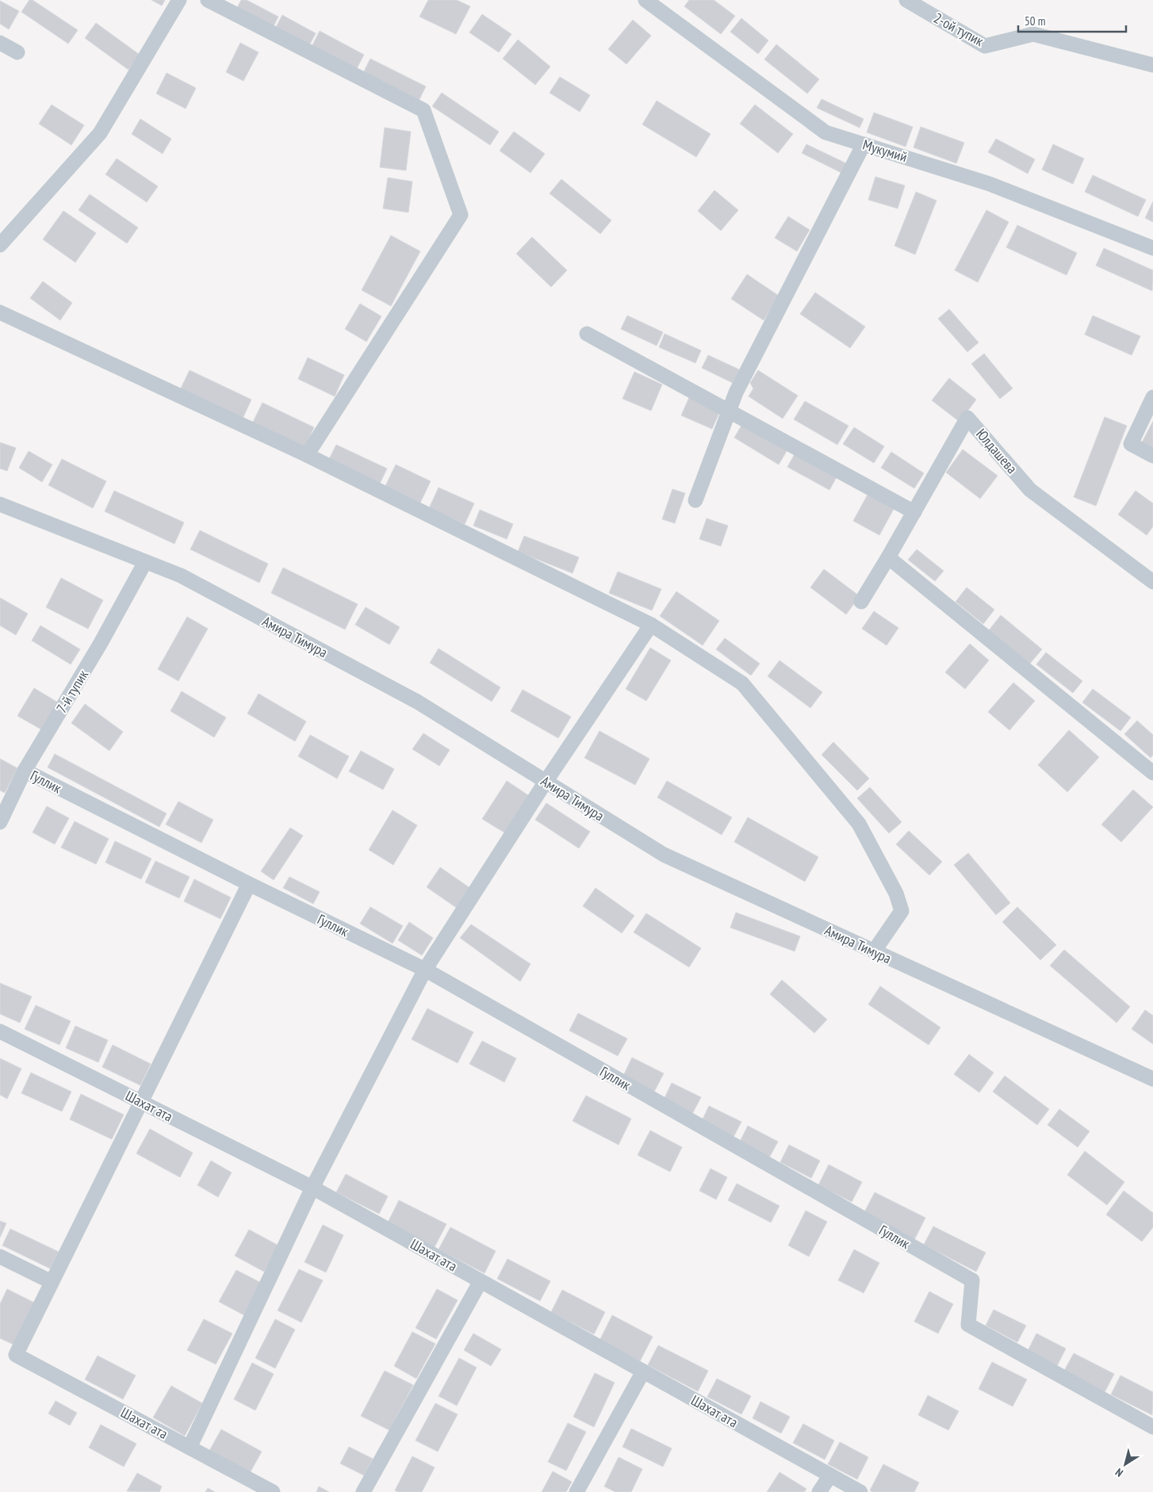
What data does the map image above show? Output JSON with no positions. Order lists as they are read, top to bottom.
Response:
{
  "streets": {
    "street": [
      "2-ой тупик",
      "Мукумий",
      "Юлдашева",
      "Амира Тимура",
      "7-й тупик",
      "Гуллик",
      "Шахат ата"
    ]
  },
  "crossings": [
    ["Амира Тимура", "7-й тупик"],
    ["7-й тупик", "Гуллик"]
  ],
  "scale_bar": "50 m",
  "north": "bottom left"
}
